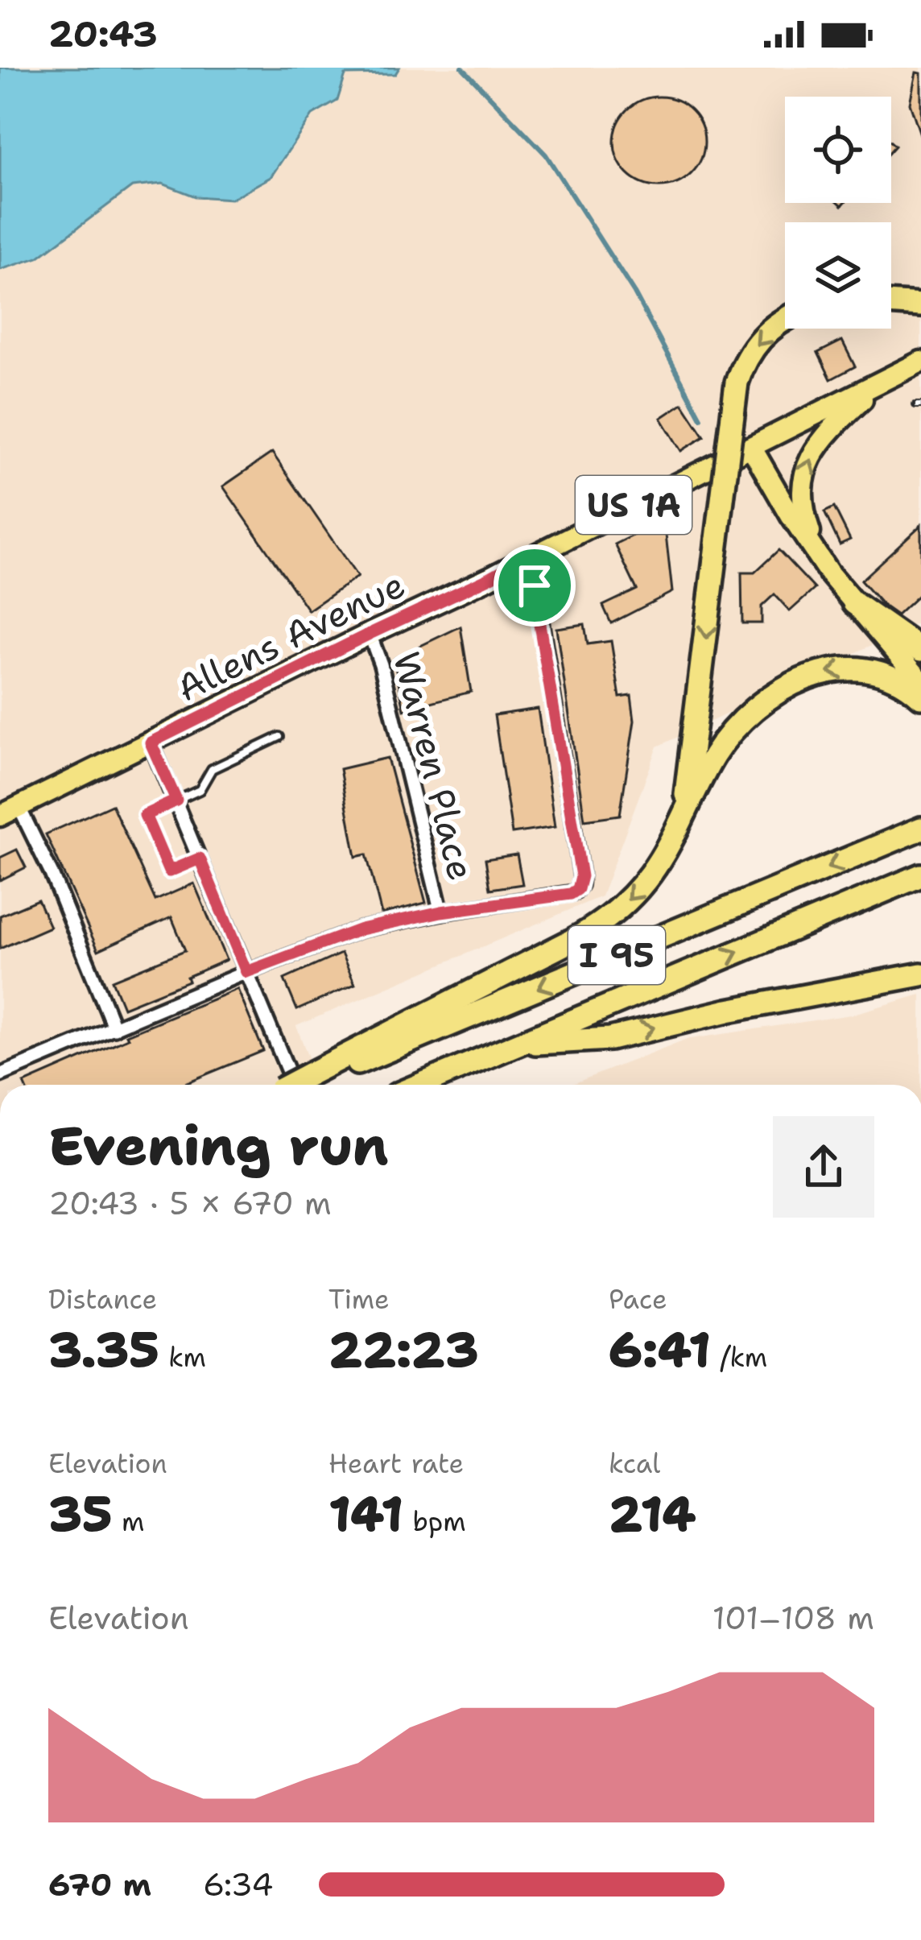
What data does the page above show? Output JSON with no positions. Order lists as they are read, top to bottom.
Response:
{
  "streets": {
    "highway": ["I 95"],
    "main road": ["US 1A", "Allens Avenue"],
    "street": ["Warren Place"]
  },
  "crossings": [
    ["Allens Avenue", "Warren Place"]
  ],
  "page": {
    "status": "20:43",
    "heading": ["Evening run", "20:43 · 5 × 670 m"],
    "stats": [
      ["Distance", "3.35 km"],
      ["Time", "22:23"],
      ["Pace", "6:41 /km"],
      ["Elevation", "35 m"],
      ["Heart rate", "141 bpm"],
      ["kcal", "214"]
    ],
    "chart": ["Elevation", "101–108 m"],
    "list": [
      {
        "name": "670 m",
        "note": "6:34"
      }
    ]
  }
}
